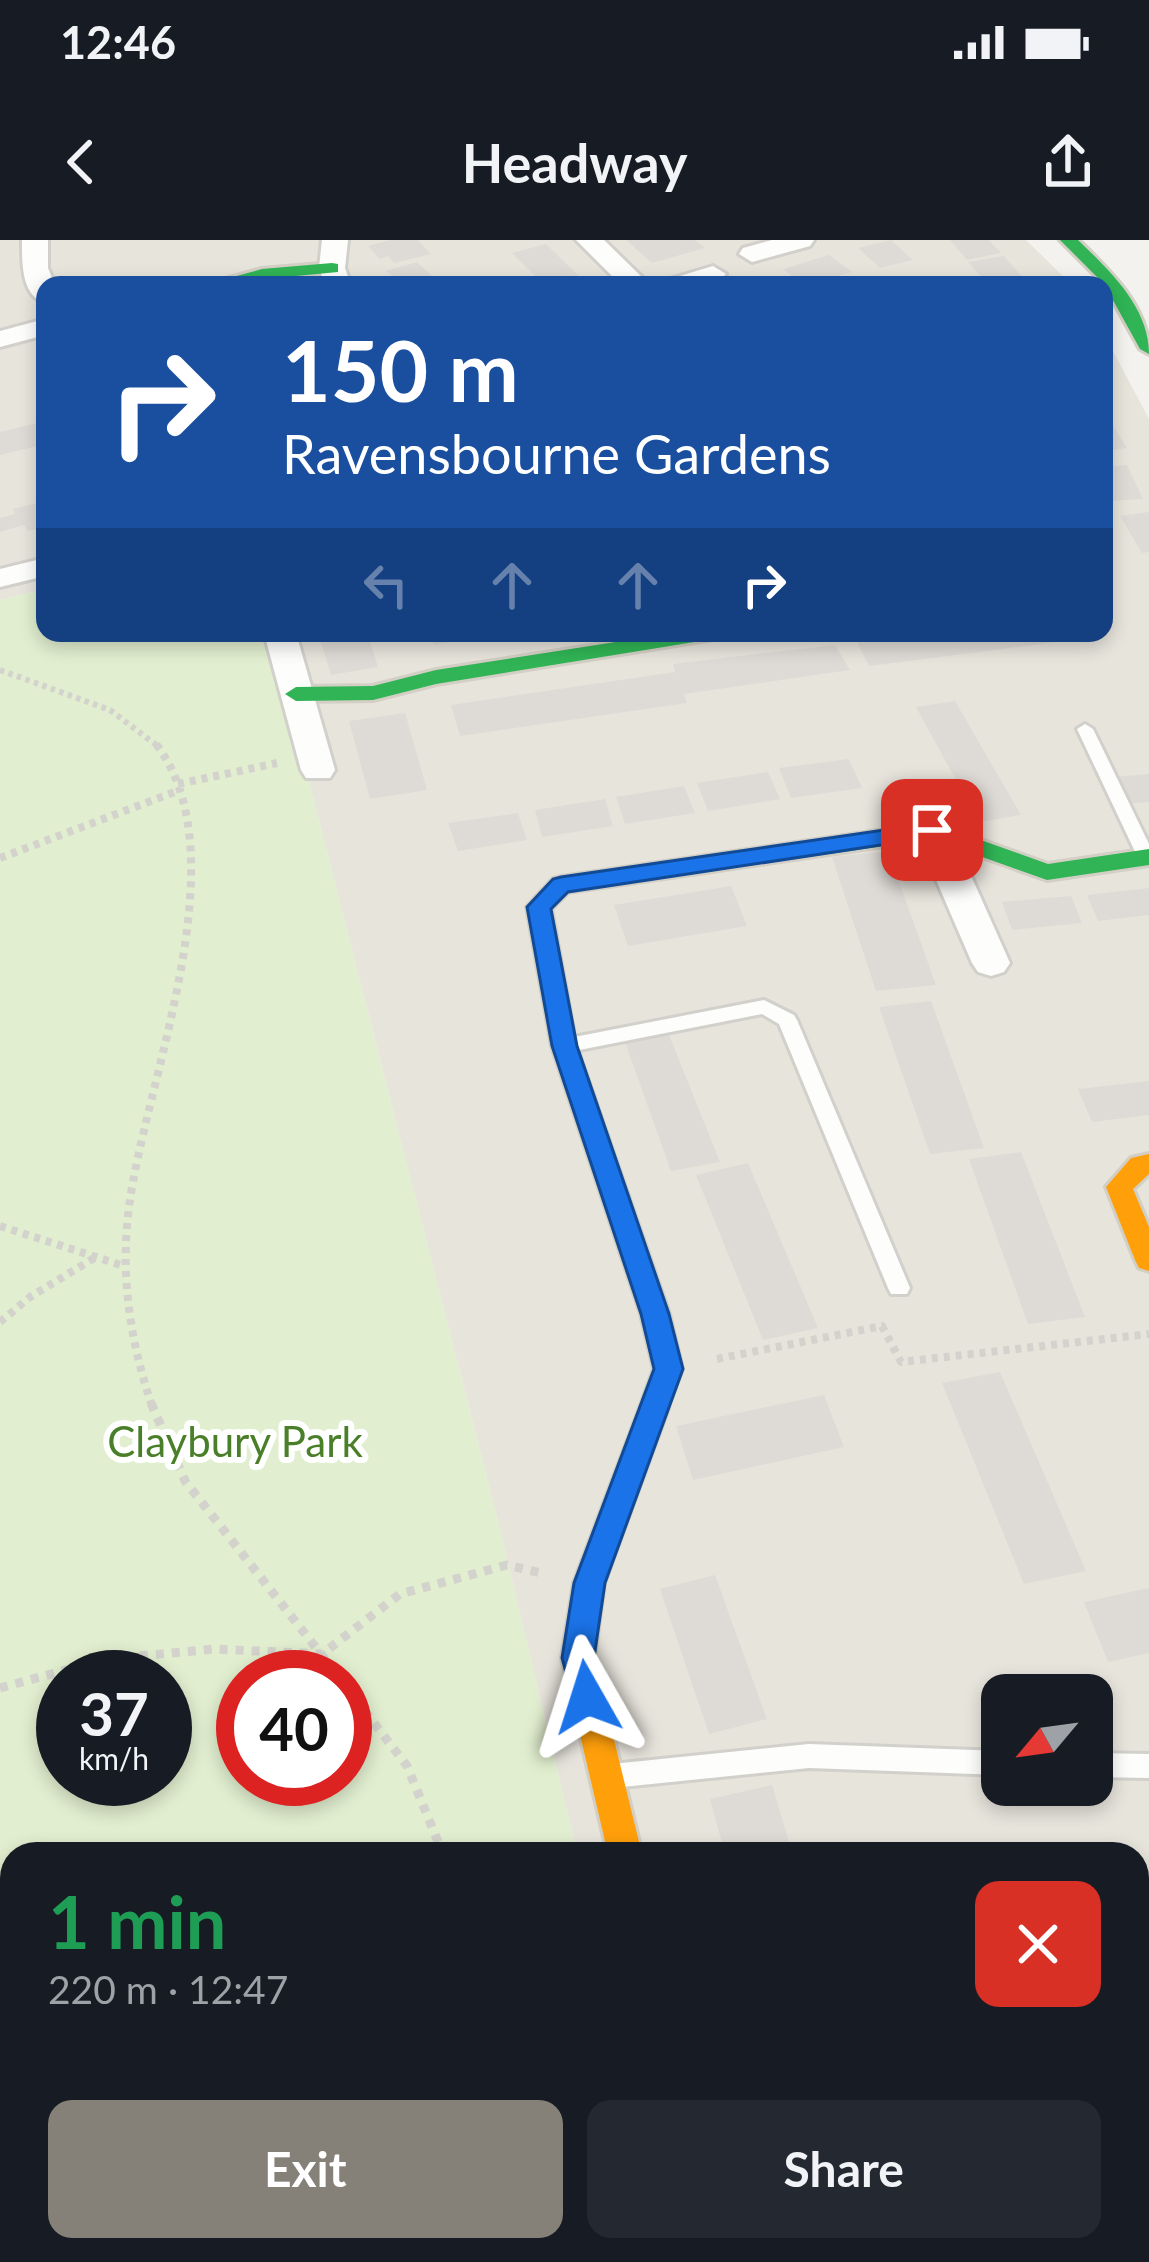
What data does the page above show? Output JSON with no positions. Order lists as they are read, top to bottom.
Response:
{
  "parks": ["Claybury Park"],
  "north": "bottom left",
  "page": {
    "status": "12:46",
    "header": "Headway",
    "turn": ["150 m", "Ravensbourne Gardens"],
    "speed": "37 km/h",
    "limit": "40",
    "heading": ["1 min", "220 m · 12:47"],
    "buttons": ["Exit", "Share"]
  }
}
